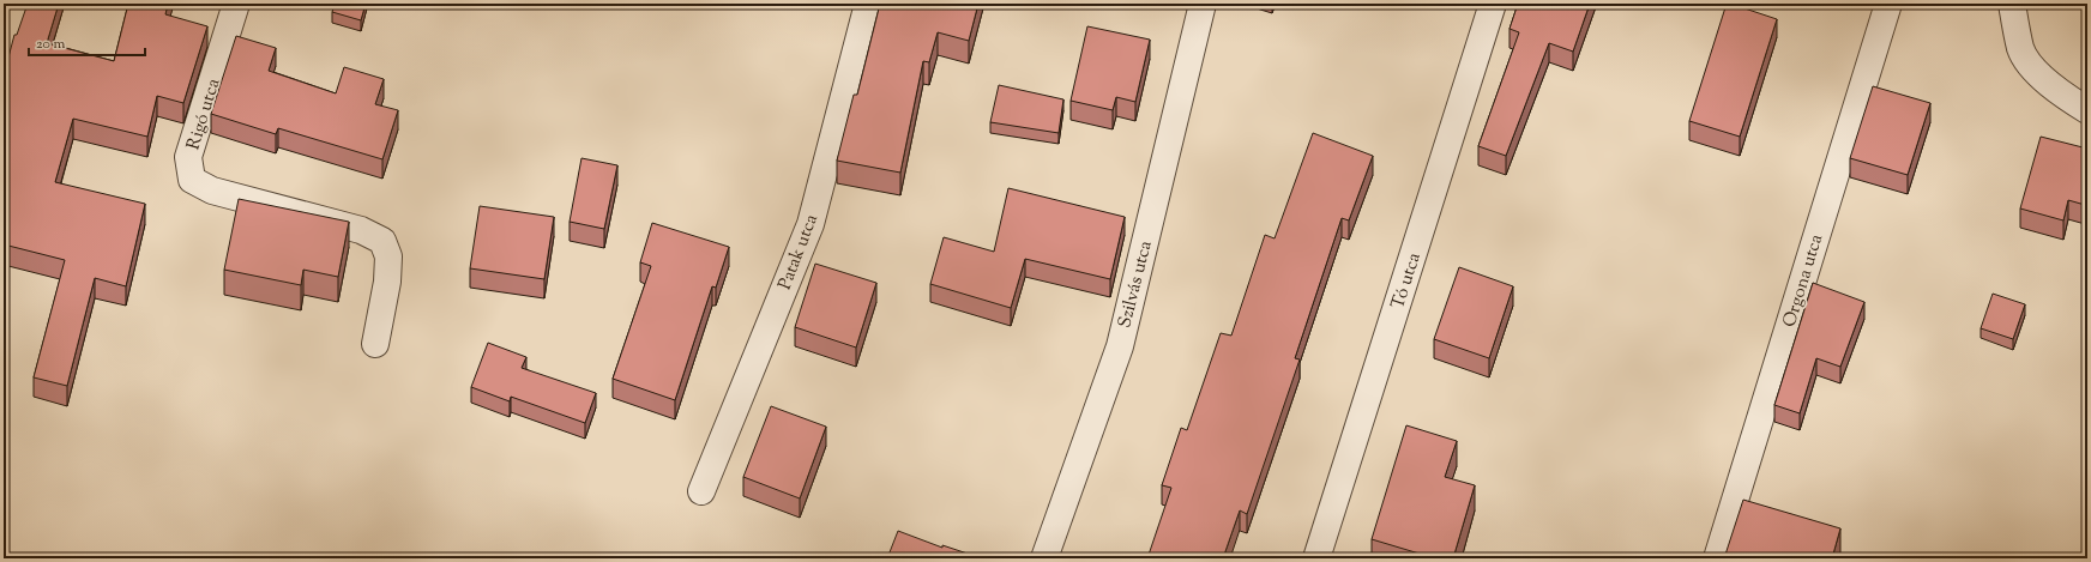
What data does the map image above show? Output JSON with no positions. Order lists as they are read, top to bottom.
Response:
{
  "streets": {
    "street": [
      "Rigó utca",
      "Patak utca",
      "Tó utca",
      "Orgona utca",
      "Szilvás utca"
    ]
  },
  "scale_bar": "20 m"
}
